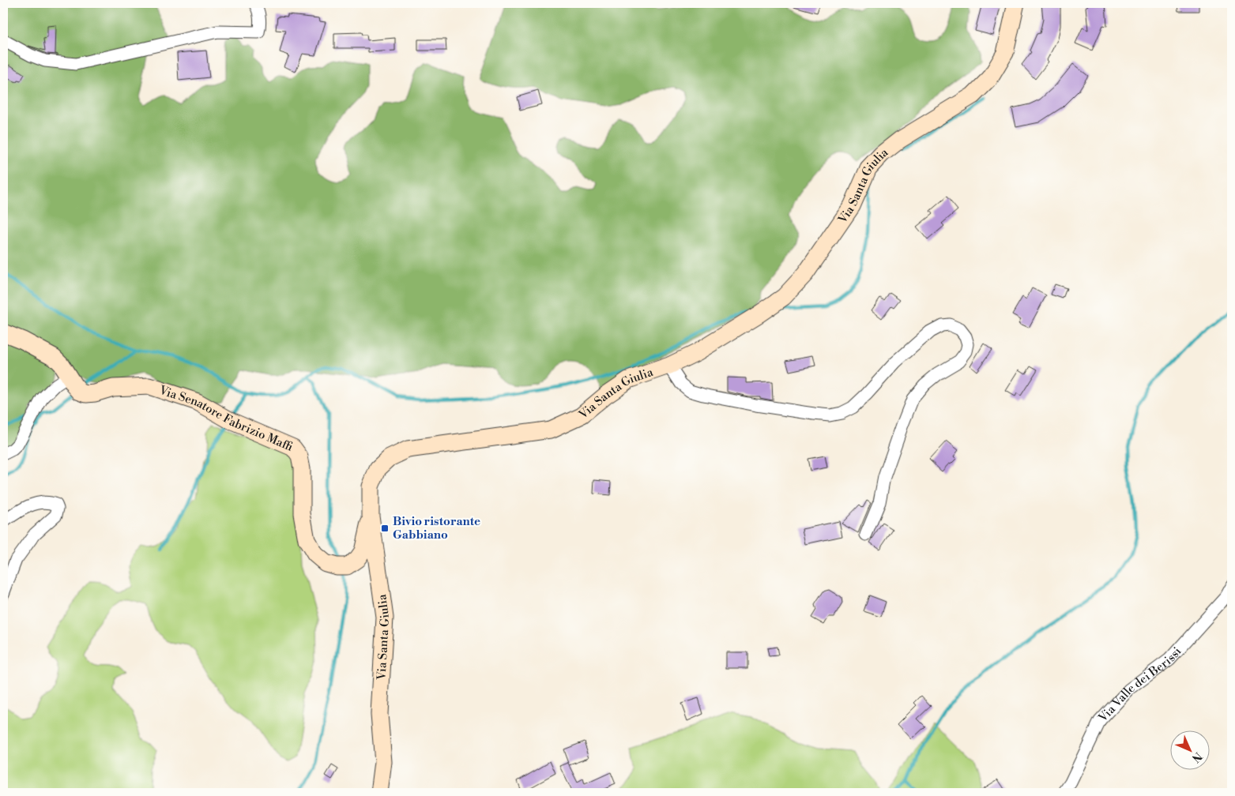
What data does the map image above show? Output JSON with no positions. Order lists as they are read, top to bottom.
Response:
{
  "streets": {
    "street": ["Via Santa Giulia", "Via Senatore Fabrizio Maffi", "Via Valle dei Berissi"]
  },
  "crossings": [
    ["Via Santa Giulia", "Via Senatore Fabrizio Maffi"]
  ],
  "places": {
    "transit": ["Bivio ristorante Gabbiano"]
  },
  "north": "bottom right"
}
